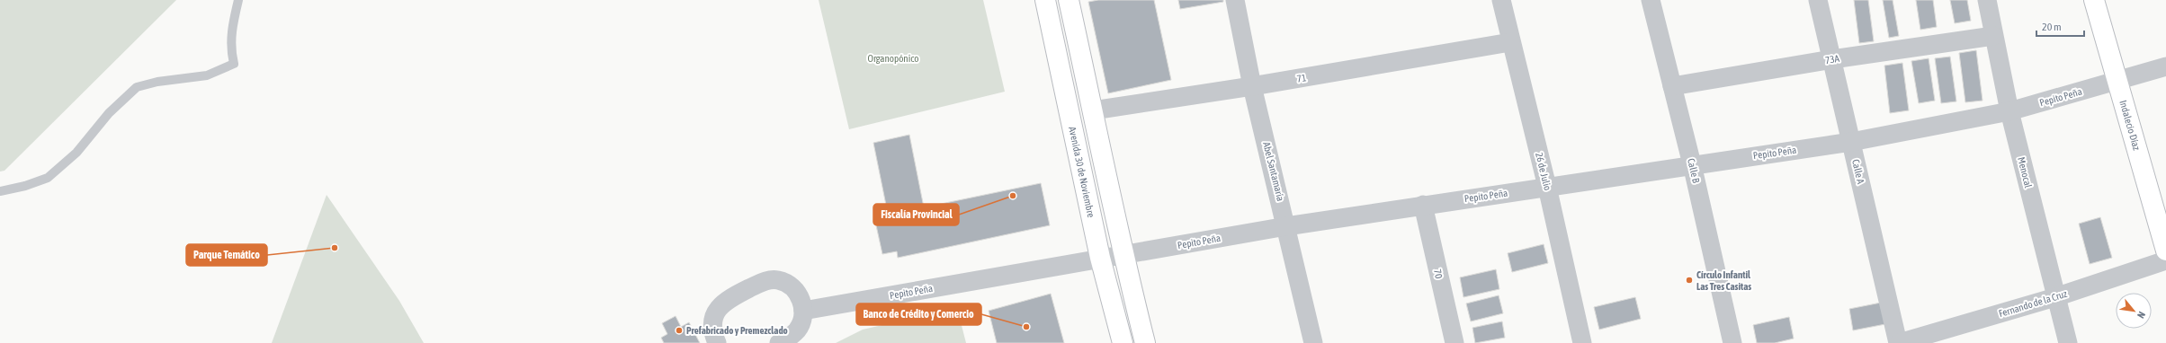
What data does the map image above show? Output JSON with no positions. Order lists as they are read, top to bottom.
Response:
{
  "streets": {
    "main road": ["Indalecio Díaz", "Avenida 30 de Noviembre"],
    "street": [
      "73A",
      "71",
      "Pepito Peña",
      "Calle B",
      "Abel Santamaría",
      "26 de Julio",
      "Calle A",
      "Menocal",
      "70",
      "Fernando de la Cruz"
    ]
  },
  "crossings": [
    ["73A", "Calle B"],
    ["73A", "Calle A"],
    ["73A", "Menocal"],
    ["71", "Abel Santamaría"],
    ["71", "26 de Julio"],
    ["Pepito Peña", "Indalecio Díaz"],
    ["Pepito Peña", "Calle B"],
    ["Pepito Peña", "Abel Santamaría"],
    ["Pepito Peña", "26 de Julio"],
    ["Pepito Peña", "Calle A"],
    ["Pepito Peña", "Avenida 30 de Noviembre"],
    ["Pepito Peña", "Menocal"],
    ["Pepito Peña", "70"],
    ["Calle A", "Fernando de la Cruz"],
    ["Menocal", "Fernando de la Cruz"]
  ],
  "parks": ["Organopónico"],
  "places": [
    "Fiscalía Provincial",
    "Parque Temático",
    "Círculo Infantil Las Tres Casitas",
    "Banco de Crédito y Comercio",
    "Prefabricado y Premezclado"
  ],
  "scale_bar": "20 m",
  "north": "bottom right"
}
